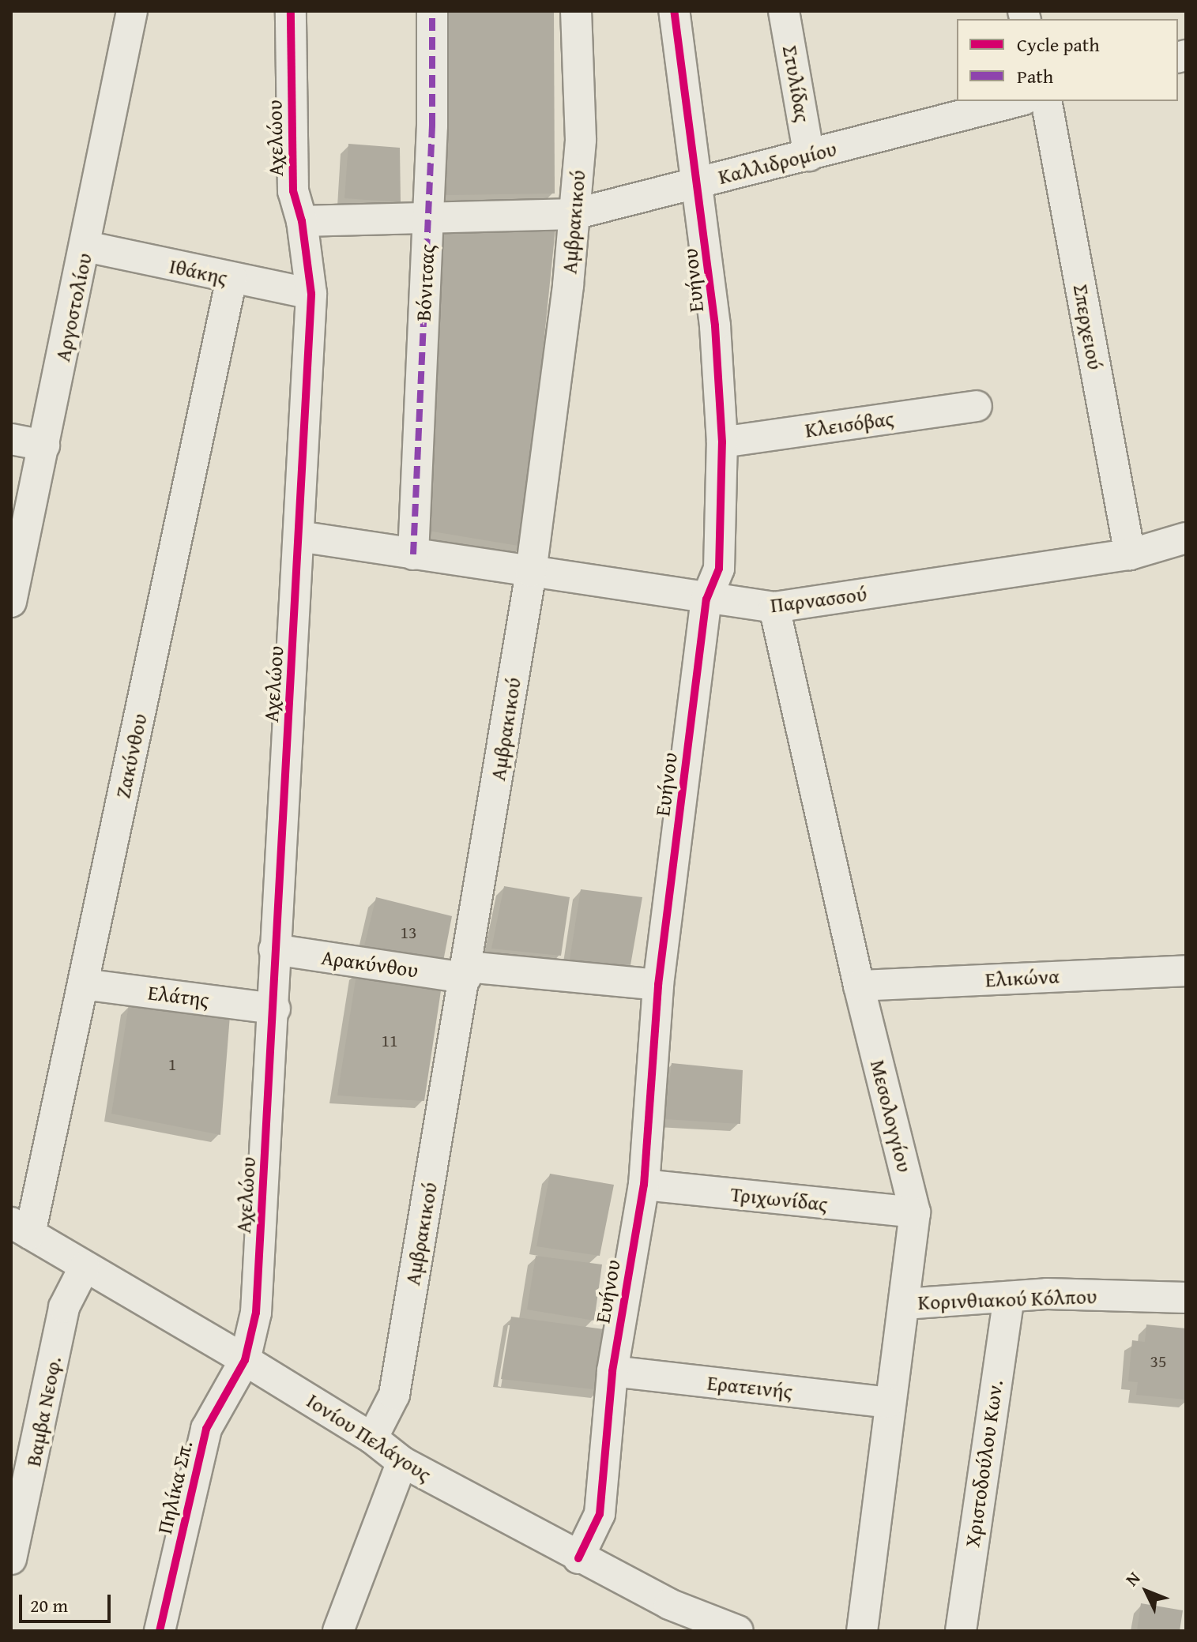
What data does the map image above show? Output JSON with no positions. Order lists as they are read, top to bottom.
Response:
{
  "streets": {
    "street": [
      "Στυλίδας",
      "Αχελώου",
      "Καλλιδρομίου",
      "Αμβρακικού",
      "Ιθάκης",
      "Ευήνου",
      "Βόνιτσας",
      "Αργοστολίου",
      "Σπερχειού",
      "Κλεισόβας",
      "Παρνασσού",
      "Ζακύνθου",
      "Αρακύνθου",
      "Ελικώνα",
      "Ελάτης",
      "Μεσολογγίου",
      "Τριχωνίδας",
      "Κορινθιακού Κόλπου",
      "Ερατεινής",
      "Βαμβα Νεοφ.",
      "Ιονίου Πελάγους",
      "Χριστοδούλου Κων.",
      "Πηλίκα Σπ."
    ]
  },
  "crossings": [
    ["Στυλίδας", "Καλλιδρομίου"],
    ["Αχελώου", "Καλλιδρομίου"],
    ["Αχελώου", "Ιθάκης"],
    ["Αχελώου", "Παρνασσού"],
    ["Αχελώου", "Αρακύνθου"],
    ["Αχελώου", "Ελάτης"],
    ["Αχελώου", "Ιονίου Πελάγους"],
    ["Αχελώου", "Πηλίκα Σπ."],
    ["Καλλιδρομίου", "Αμβρακικού"],
    ["Καλλιδρομίου", "Ευήνου"],
    ["Καλλιδρομίου", "Βόνιτσας"],
    ["Αμβρακικού", "Παρνασσού"],
    ["Αμβρακικού", "Αρακύνθου"],
    ["Αμβρακικού", "Ιονίου Πελάγους"],
    ["Ιθάκης", "Αργοστολίου"],
    ["Ιθάκης", "Ζακύνθου"],
    ["Ευήνου", "Κλεισόβας"],
    ["Ευήνου", "Παρνασσού"],
    ["Ευήνου", "Αρακύνθου"],
    ["Ευήνου", "Τριχωνίδας"],
    ["Ευήνου", "Ερατεινής"],
    ["Ευήνου", "Ιονίου Πελάγους"],
    ["Βόνιτσας", "Παρνασσού"],
    ["Σπερχειού", "Παρνασσού"],
    ["Παρνασσού", "Μεσολογγίου"],
    ["Ζακύνθου", "Ελάτης"],
    ["Ζακύνθου", "Ιονίου Πελάγους"],
    ["Ελικώνα", "Μεσολογγίου"],
    ["Μεσολογγίου", "Τριχωνίδας"],
    ["Μεσολογγίου", "Κορινθιακού Κόλπου"],
    ["Μεσολογγίου", "Ερατεινής"],
    ["Κορινθιακού Κόλπου", "Χριστοδούλου Κων."],
    ["Βαμβα Νεοφ.", "Ιονίου Πελάγους"],
    ["Ιονίου Πελάγους", "Πηλίκα Σπ."]
  ],
  "house_numbers": [
    "13",
    "11",
    "1",
    "35"
  ],
  "legend": ["Cycle path", "Path"],
  "scale_bar": "20 m",
  "north": "top left"
}
